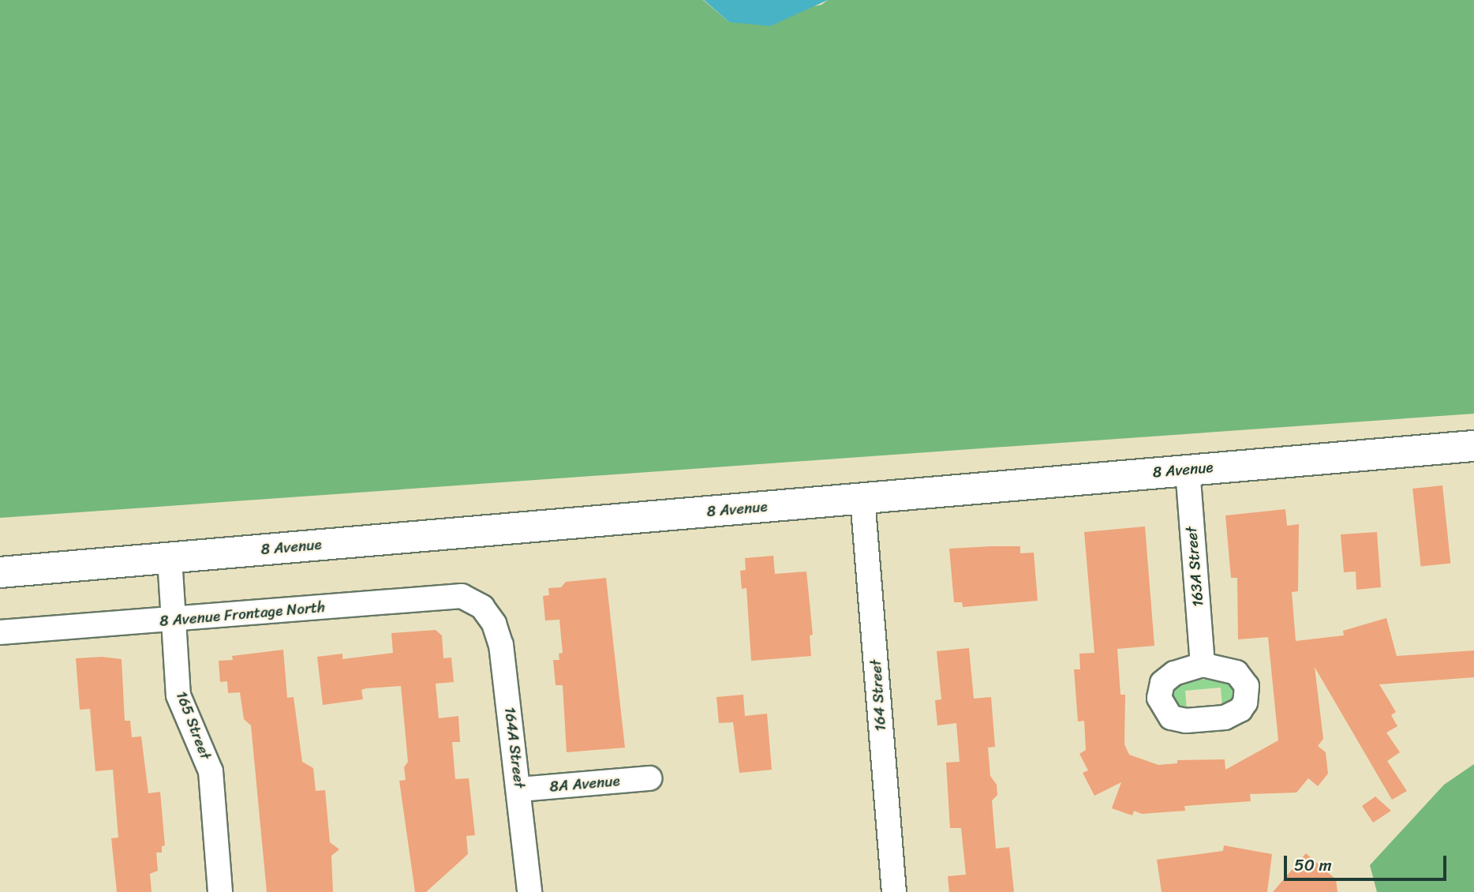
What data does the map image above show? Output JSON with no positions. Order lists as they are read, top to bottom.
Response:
{
  "streets": {
    "main road": ["8 Avenue"],
    "street": [
      "163A Street",
      "8 Avenue Frontage North",
      "164 Street",
      "165 Street",
      "164A Street",
      "8A Avenue"
    ]
  },
  "crossings": [
    ["8 Avenue", "163A Street"],
    ["8 Avenue", "164 Street"],
    ["8 Avenue", "165 Street"],
    ["8 Avenue Frontage North", "165 Street"],
    ["8 Avenue Frontage North", "164A Street"],
    ["164A Street", "8A Avenue"]
  ],
  "scale_bar": "50 m"
}
